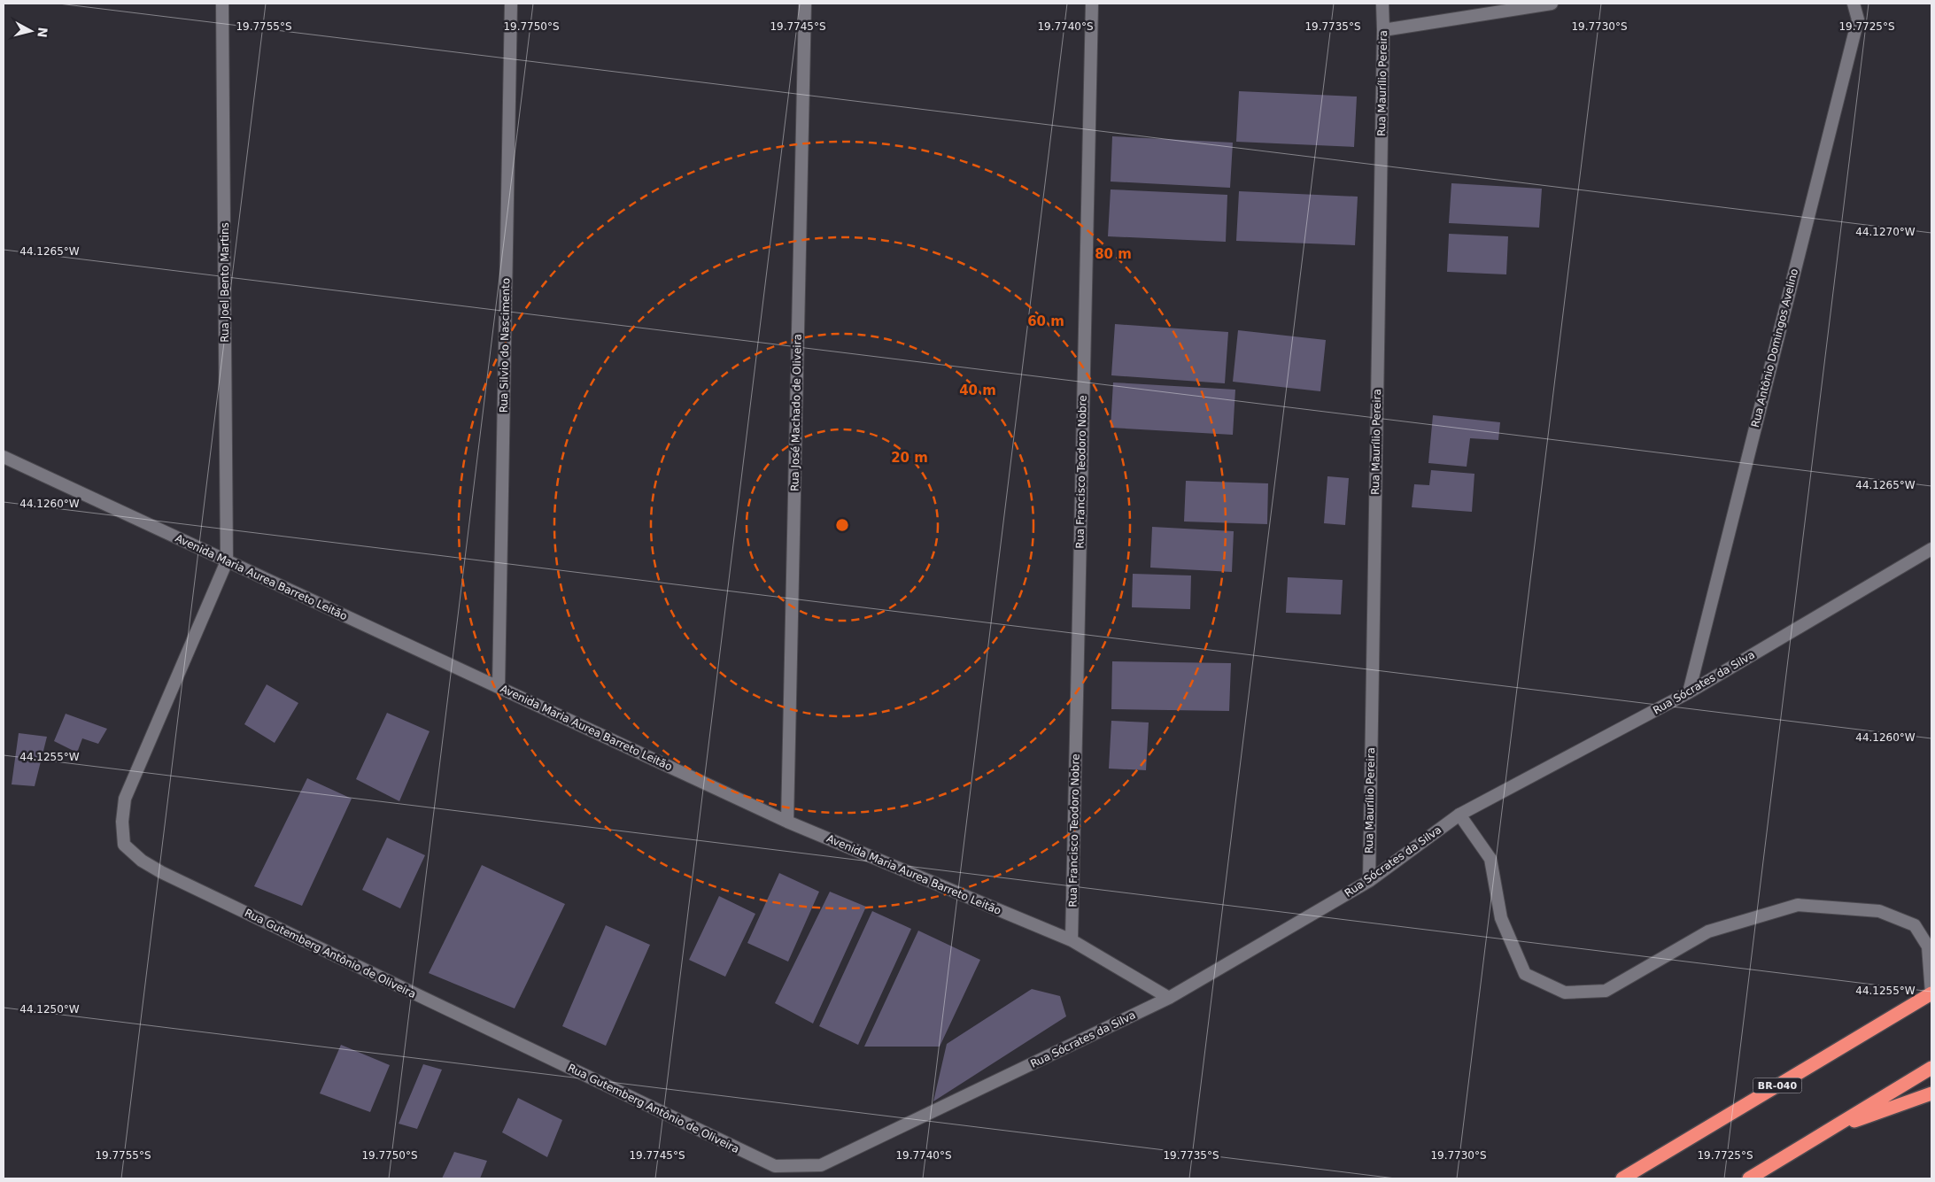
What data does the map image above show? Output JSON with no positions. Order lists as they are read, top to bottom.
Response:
{
  "streets": {
    "highway": ["BR-040"],
    "street": [
      "Rua Maurílio Pereira",
      "Rua Joel Bento Martins",
      "Rua Silvio do Nascimento",
      "Rua Antônio Domingos Avelino",
      "Rua José Machado de Oliveira",
      "Rua Francisco Teodoro Nobre",
      "Avenida Maria Aurea Barreto Leitão",
      "Rua Sócrates da Silva",
      "Rua Gutemberg Antônio de Oliveira"
    ]
  },
  "crossings": [
    ["Rua Maurílio Pereira", "Rua Sócrates da Silva"],
    ["Rua Joel Bento Martins", "Avenida Maria Aurea Barreto Leitão"],
    ["Rua Joel Bento Martins", "Rua Gutemberg Antônio de Oliveira"],
    ["Rua Silvio do Nascimento", "Avenida Maria Aurea Barreto Leitão"],
    ["Rua Antônio Domingos Avelino", "Rua Sócrates da Silva"],
    ["Rua José Machado de Oliveira", "Avenida Maria Aurea Barreto Leitão"],
    ["Rua Francisco Teodoro Nobre", "Avenida Maria Aurea Barreto Leitão"],
    ["Avenida Maria Aurea Barreto Leitão", "Rua Sócrates da Silva"],
    ["Avenida Maria Aurea Barreto Leitão", "Rua Gutemberg Antônio de Oliveira"],
    ["Rua Sócrates da Silva", "Rua Gutemberg Antônio de Oliveira"]
  ],
  "north": "right",
  "coordinates": [
    "19.7755°S",
    "19.7750°S",
    "19.7745°S",
    "19.7740°S",
    "19.7735°S",
    "19.7730°S",
    "19.7725°S",
    "44.1270°W",
    "44.1265°W",
    "44.1260°W",
    "44.1255°W",
    "44.1250°W"
  ],
  "rings": [
    "80 m",
    "60 m",
    "40 m",
    "20 m"
  ]
}
